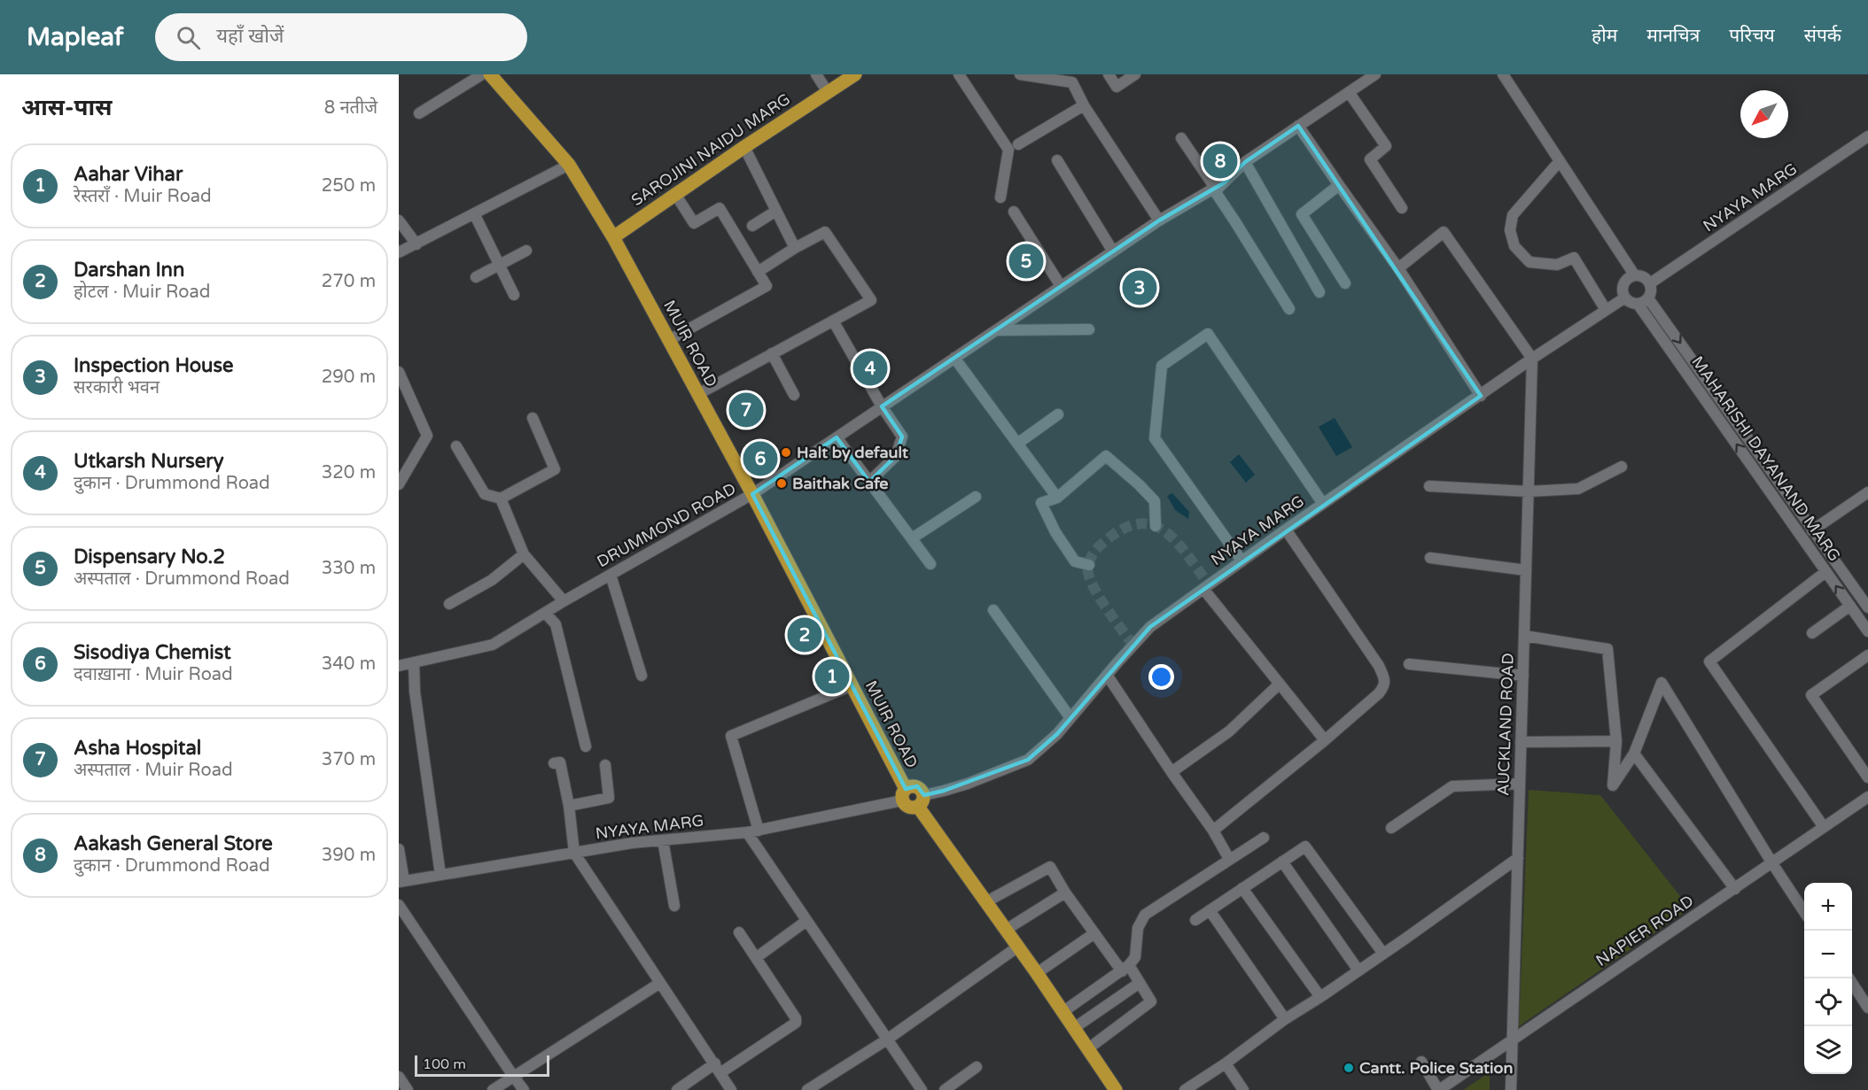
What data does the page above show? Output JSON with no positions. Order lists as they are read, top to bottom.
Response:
{
  "streets": {
    "main road": ["SAROJINI NAIDU MARG", "MUIR ROAD"],
    "street": [
      "NYAYA MARG",
      "MAHARISHI DAYANAND MARG",
      "DRUMMOND ROAD",
      "AUCKLAND ROAD",
      "NAPIER ROAD"
    ]
  },
  "crossings": [
    ["SAROJINI NAIDU MARG", "MUIR ROAD"],
    ["NYAYA MARG", "MUIR ROAD"],
    ["NYAYA MARG", "MAHARISHI DAYANAND MARG"],
    ["NYAYA MARG", "AUCKLAND ROAD"],
    ["MUIR ROAD", "DRUMMOND ROAD"],
    ["AUCKLAND ROAD", "NAPIER ROAD"]
  ],
  "places": ["Halt by default", "Baithak Cafe", "Cantt. Police Station"],
  "scale_bar": "100 m",
  "north": "bottom left",
  "page": {
    "header": "Mapleaf",
    "search": "यहाँ खोजें",
    "nav": [
      "होम",
      "मानचित्र",
      "परिचय",
      "संपर्क"
    ],
    "heading": ["आस-पास", "8 नतीजे"],
    "pins": [
      "8",
      "5",
      "3",
      "4",
      "7",
      "6",
      "2",
      "1"
    ],
    "list": [
      {
        "mark": "1",
        "name": "Aahar Vihar",
        "note": "रेस्तराँ · Muir Road",
        "value": "250 m"
      },
      {
        "mark": "2",
        "name": "Darshan Inn",
        "note": "होटल · Muir Road",
        "value": "270 m"
      },
      {
        "mark": "3",
        "name": "Inspection House",
        "note": "सरकारी भवन",
        "value": "290 m"
      },
      {
        "mark": "4",
        "name": "Utkarsh Nursery",
        "note": "दुकान · Drummond Road",
        "value": "320 m"
      },
      {
        "mark": "5",
        "name": "Dispensary No.2",
        "note": "अस्पताल · Drummond Road",
        "value": "330 m"
      },
      {
        "mark": "6",
        "name": "Sisodiya Chemist",
        "note": "दवाख़ाना · Muir Road",
        "value": "340 m"
      },
      {
        "mark": "7",
        "name": "Asha Hospital",
        "note": "अस्पताल · Muir Road",
        "value": "370 m"
      },
      {
        "mark": "8",
        "name": "Aakash General Store",
        "note": "दुकान · Drummond Road",
        "value": "390 m"
      }
    ],
    "map_buttons": ["+", "−"],
    "scale": "100 m"
  }
}
